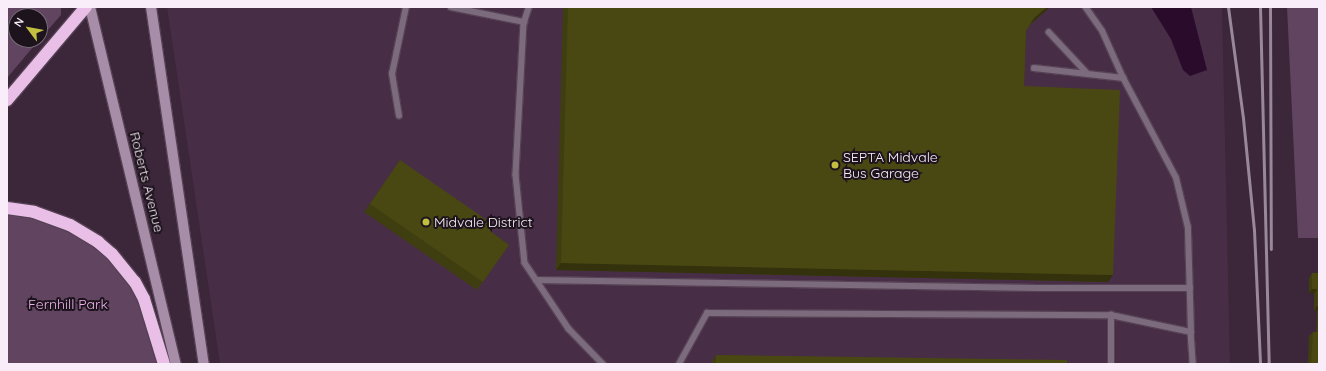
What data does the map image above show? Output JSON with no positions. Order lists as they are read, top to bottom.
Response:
{
  "streets": {
    "main road": ["Roberts Avenue"]
  },
  "parks": ["Fernhill Park"],
  "places": ["SEPTA Midvale Bus Garage", "Midvale District"],
  "north": "top left"
}
